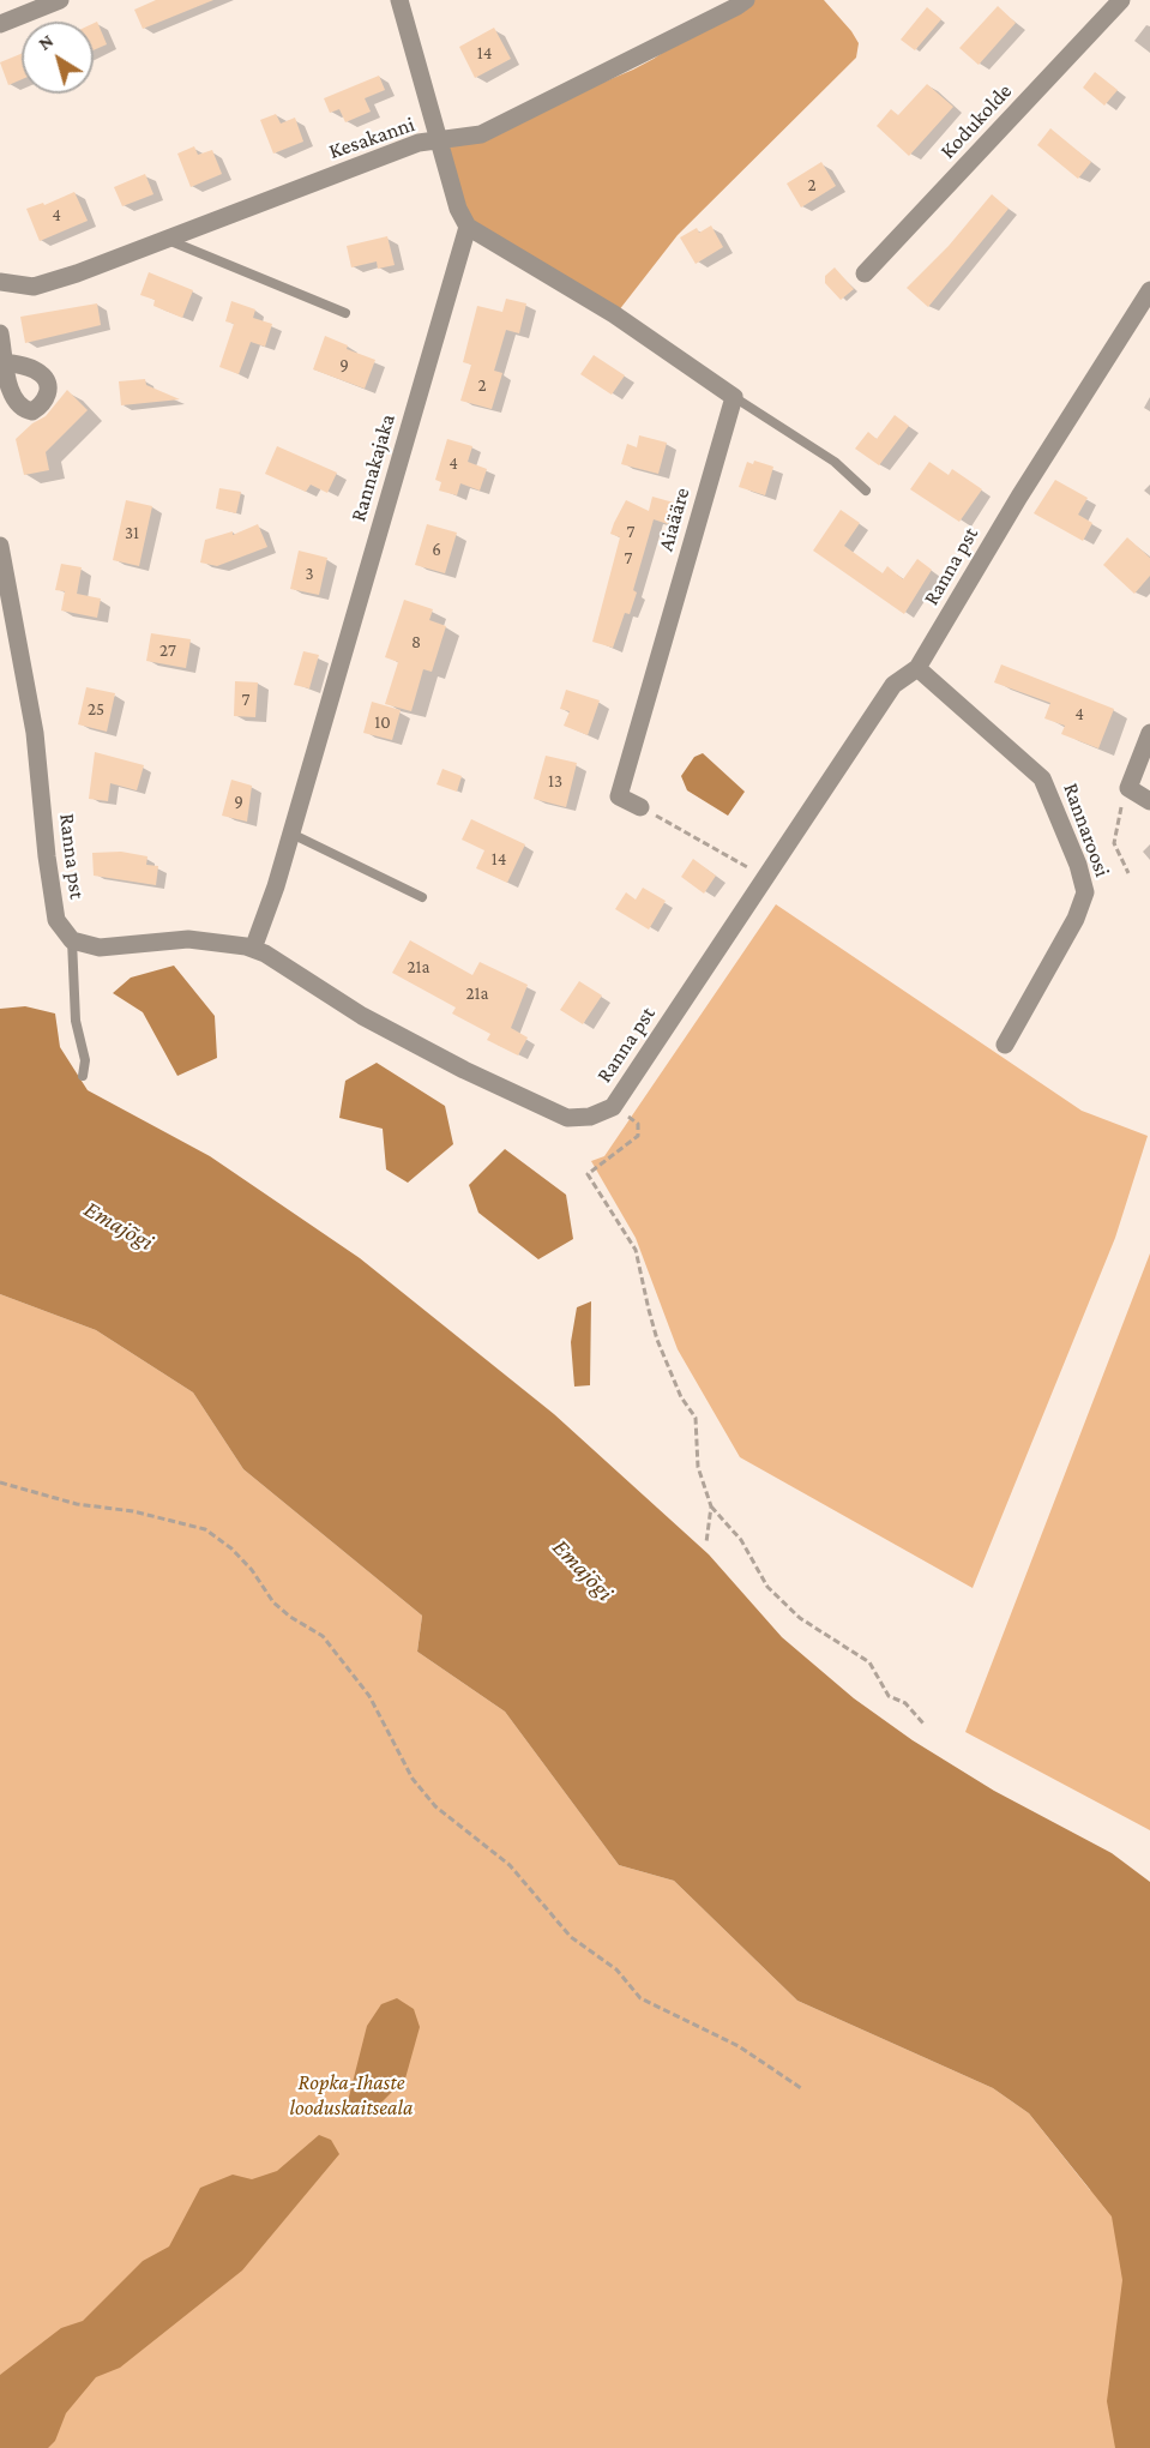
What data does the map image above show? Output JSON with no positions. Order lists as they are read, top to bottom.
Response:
{
  "streets": {
    "street": [
      "Kodukolde",
      "Kesakanni",
      "Rannakajaka",
      "Aiaääre",
      "Ranna pst",
      "Rannaroosi"
    ]
  },
  "crossings": [
    ["Rannakajaka", "Ranna pst"],
    ["Ranna pst", "Rannaroosi"]
  ],
  "water": ["Emajõgi"],
  "parks": ["Ropka-Ihaste looduskaitseala"],
  "house_numbers": [
    "14",
    "2",
    "4",
    "9",
    "2",
    "4",
    "7",
    "31",
    "6",
    "7",
    "3",
    "8",
    "27",
    "7",
    "25",
    "4",
    "10",
    "13",
    "9",
    "14",
    "21a",
    "21a"
  ],
  "north": "top left"
}
